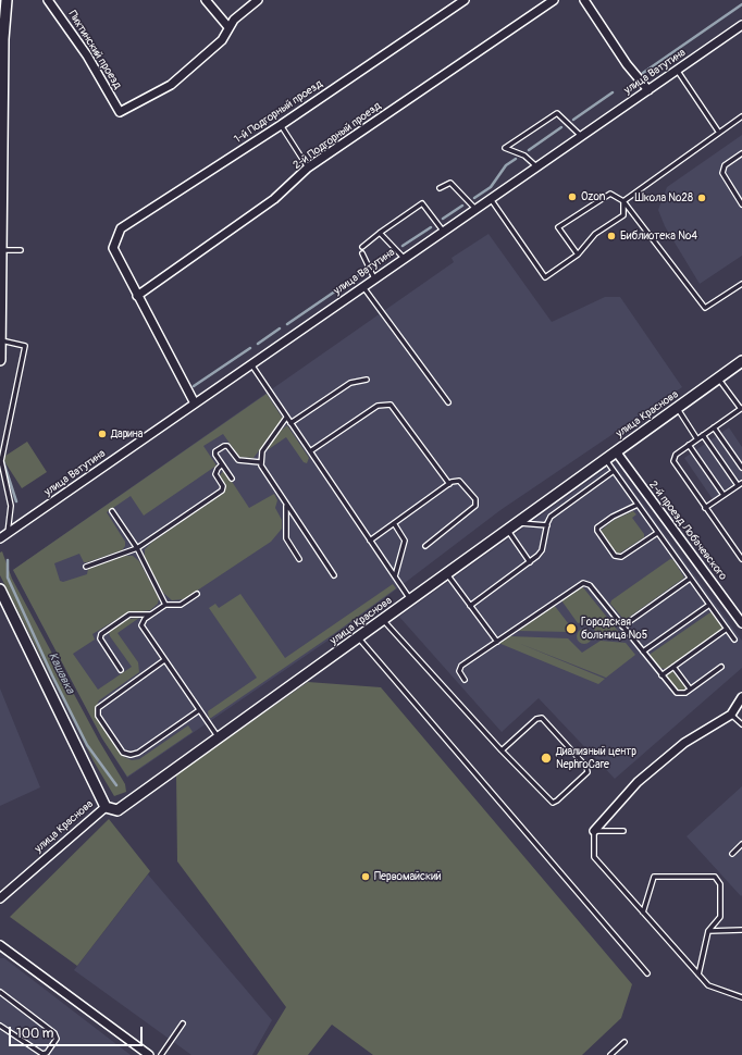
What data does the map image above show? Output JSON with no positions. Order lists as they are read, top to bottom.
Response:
{
  "streets": {
    "street": [
      "Пихтинский проезд",
      "улица Ватутина",
      "1-й Подгорный проезд",
      "2-й Подгорный проезд",
      "улица Краснова",
      "2-й проезд Лобачевского"
    ]
  },
  "crossings": [
    ["1-й Подгорный проезд", "2-й Подгорный проезд"],
    ["улица Краснова", "2-й проезд Лобачевского"]
  ],
  "water": ["Кашавка"],
  "places": [
    "Ozon",
    "Школа №28",
    "Библиотека №4",
    "Дарина",
    "Городская больница №5",
    "Диализный центр NephroCare",
    "Первомайский"
  ],
  "scale_bar": "100 m"
}
